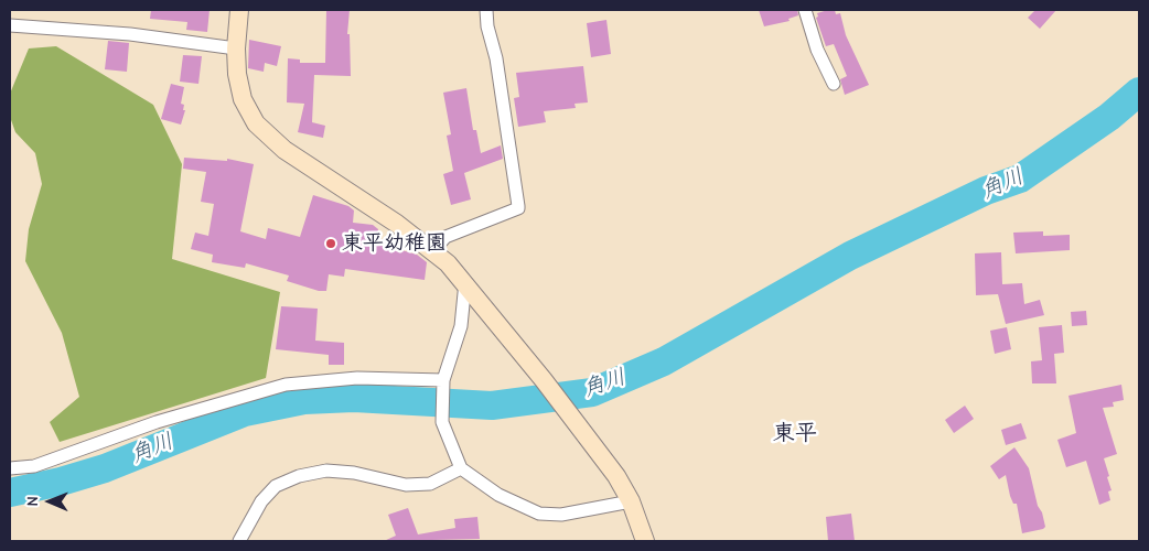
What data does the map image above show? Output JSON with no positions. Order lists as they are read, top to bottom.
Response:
{
  "districts": ["東平"],
  "water": ["角川"],
  "places": ["東平幼稚園"],
  "north": "left"
}
